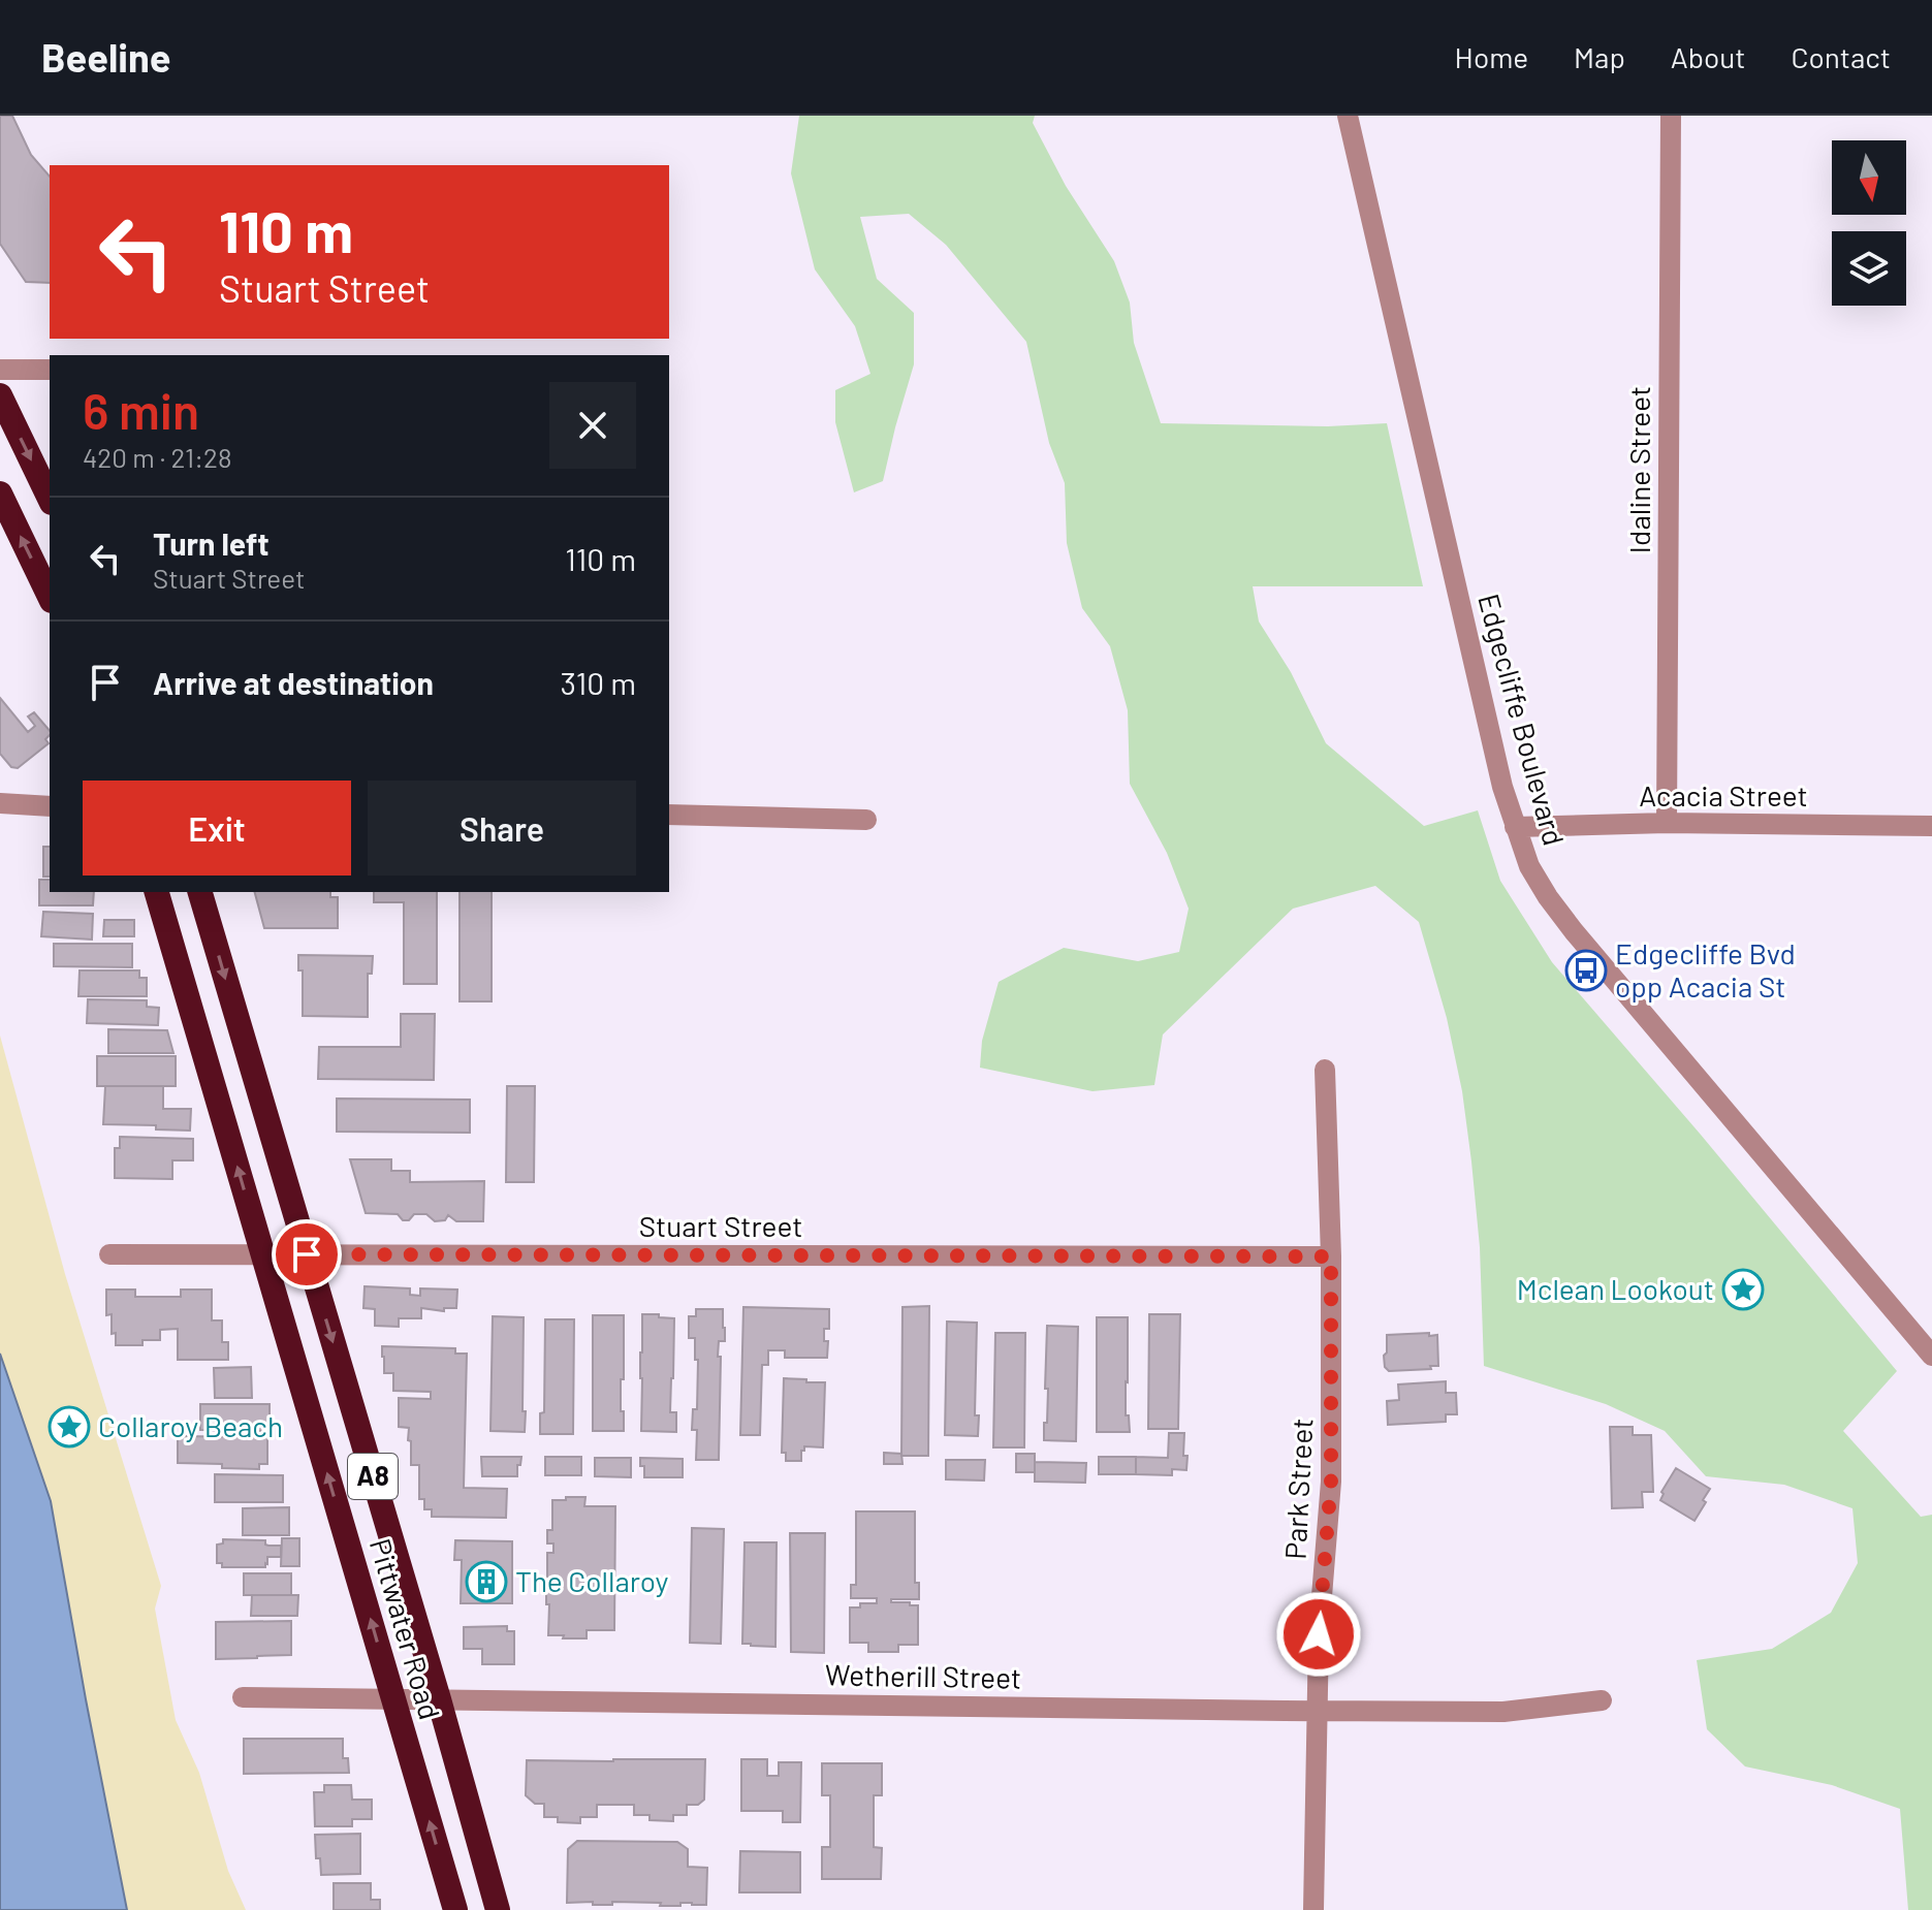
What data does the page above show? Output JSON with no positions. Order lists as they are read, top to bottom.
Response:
{
  "streets": {
    "highway": ["A8", "Pittwater Road"],
    "street": [
      "Idaline Street",
      "Edgecliffe Boulevard",
      "Acacia Street",
      "Stuart Street",
      "Park Street",
      "Wetherill Street"
    ]
  },
  "crossings": [
    ["Idaline Street", "Acacia Street"],
    ["Edgecliffe Boulevard", "Acacia Street"],
    ["Stuart Street", "Park Street"],
    ["Stuart Street", "Pittwater Road"],
    ["Park Street", "Wetherill Street"],
    ["Pittwater Road", "Wetherill Street"]
  ],
  "places": {
    "bus stop": ["Edgecliffe Bvd opp Acacia St"],
    "place": ["Mclean Lookout", "Collaroy Beach"],
    "building": ["The Collaroy"]
  },
  "north": "bottom",
  "page": {
    "header": "Beeline",
    "nav": [
      "Home",
      "Map",
      "About",
      "Contact"
    ],
    "turn": ["110 m", "Stuart Street"],
    "heading": ["6 min", "420 m · 21:28"],
    "list": [
      {
        "name": "Turn left",
        "note": "Stuart Street",
        "value": "110 m"
      },
      {
        "name": "Arrive at destination",
        "value": "310 m"
      }
    ],
    "buttons": ["Exit", "Share"]
  }
}
